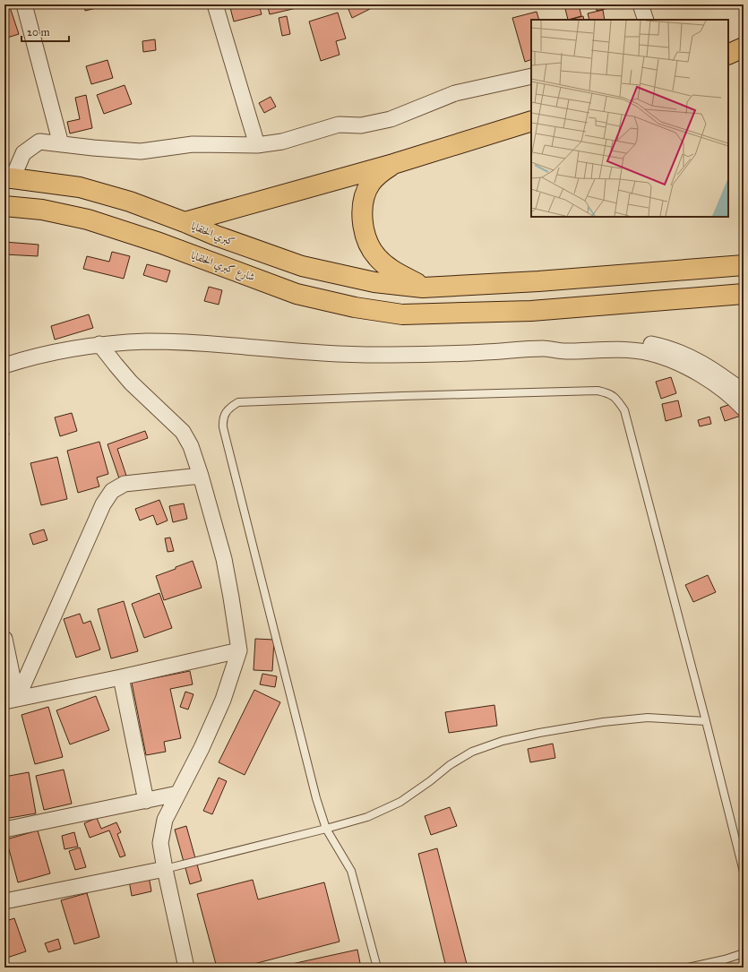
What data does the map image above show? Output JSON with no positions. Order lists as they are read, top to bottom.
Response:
{
  "streets": {
    "main road": ["كبري الحلفايا", "شارع كبري الحلفايا"]
  },
  "scale_bar": "20 m"
}
